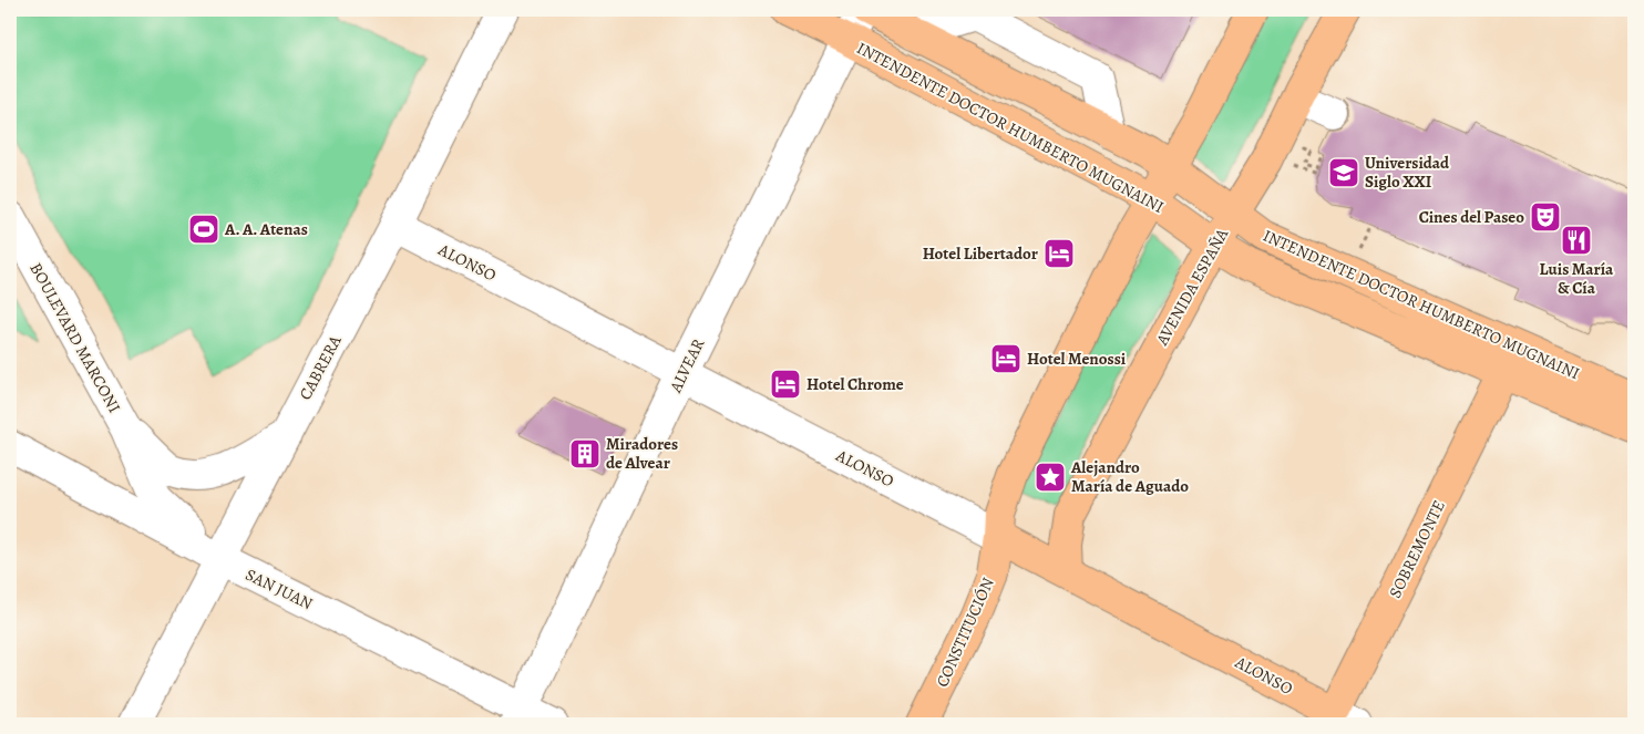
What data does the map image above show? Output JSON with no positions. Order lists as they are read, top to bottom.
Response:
{
  "streets": {
    "main road": [
      "INTENDENTE DOCTOR HUMBERTO MUGNAINI",
      "ALONSO",
      "AVENIDA ESPAÑA",
      "SOBREMONTE",
      "CONSTITUCIÓN"
    ],
    "street": [
      "BOULEVARD MARCONI",
      "ALVEAR",
      "CABRERA",
      "SAN JUAN"
    ]
  },
  "crossings": [
    ["INTENDENTE DOCTOR HUMBERTO MUGNAINI", "AVENIDA ESPAÑA"],
    ["INTENDENTE DOCTOR HUMBERTO MUGNAINI", "ALVEAR"],
    ["INTENDENTE DOCTOR HUMBERTO MUGNAINI", "SOBREMONTE"],
    ["ALONSO", "AVENIDA ESPAÑA"],
    ["ALONSO", "ALVEAR"],
    ["ALONSO", "CABRERA"],
    ["ALONSO", "SOBREMONTE"],
    ["ALONSO", "CONSTITUCIÓN"],
    ["BOULEVARD MARCONI", "CABRERA"],
    ["BOULEVARD MARCONI", "SAN JUAN"],
    ["ALVEAR", "SAN JUAN"],
    ["CABRERA", "SAN JUAN"]
  ],
  "places": {
    "school or university": ["Universidad Siglo XXI"],
    "theatre": ["Cines del Paseo"],
    "sports": ["A. A. Atenas"],
    "restaurant": ["Luis María & Cía"],
    "hotel": ["Hotel Libertador", "Hotel Menossi", "Hotel Chrome"],
    "building": ["Miradores de Alvear"],
    "place": ["Alejandro María de Aguado"]
  }
}
